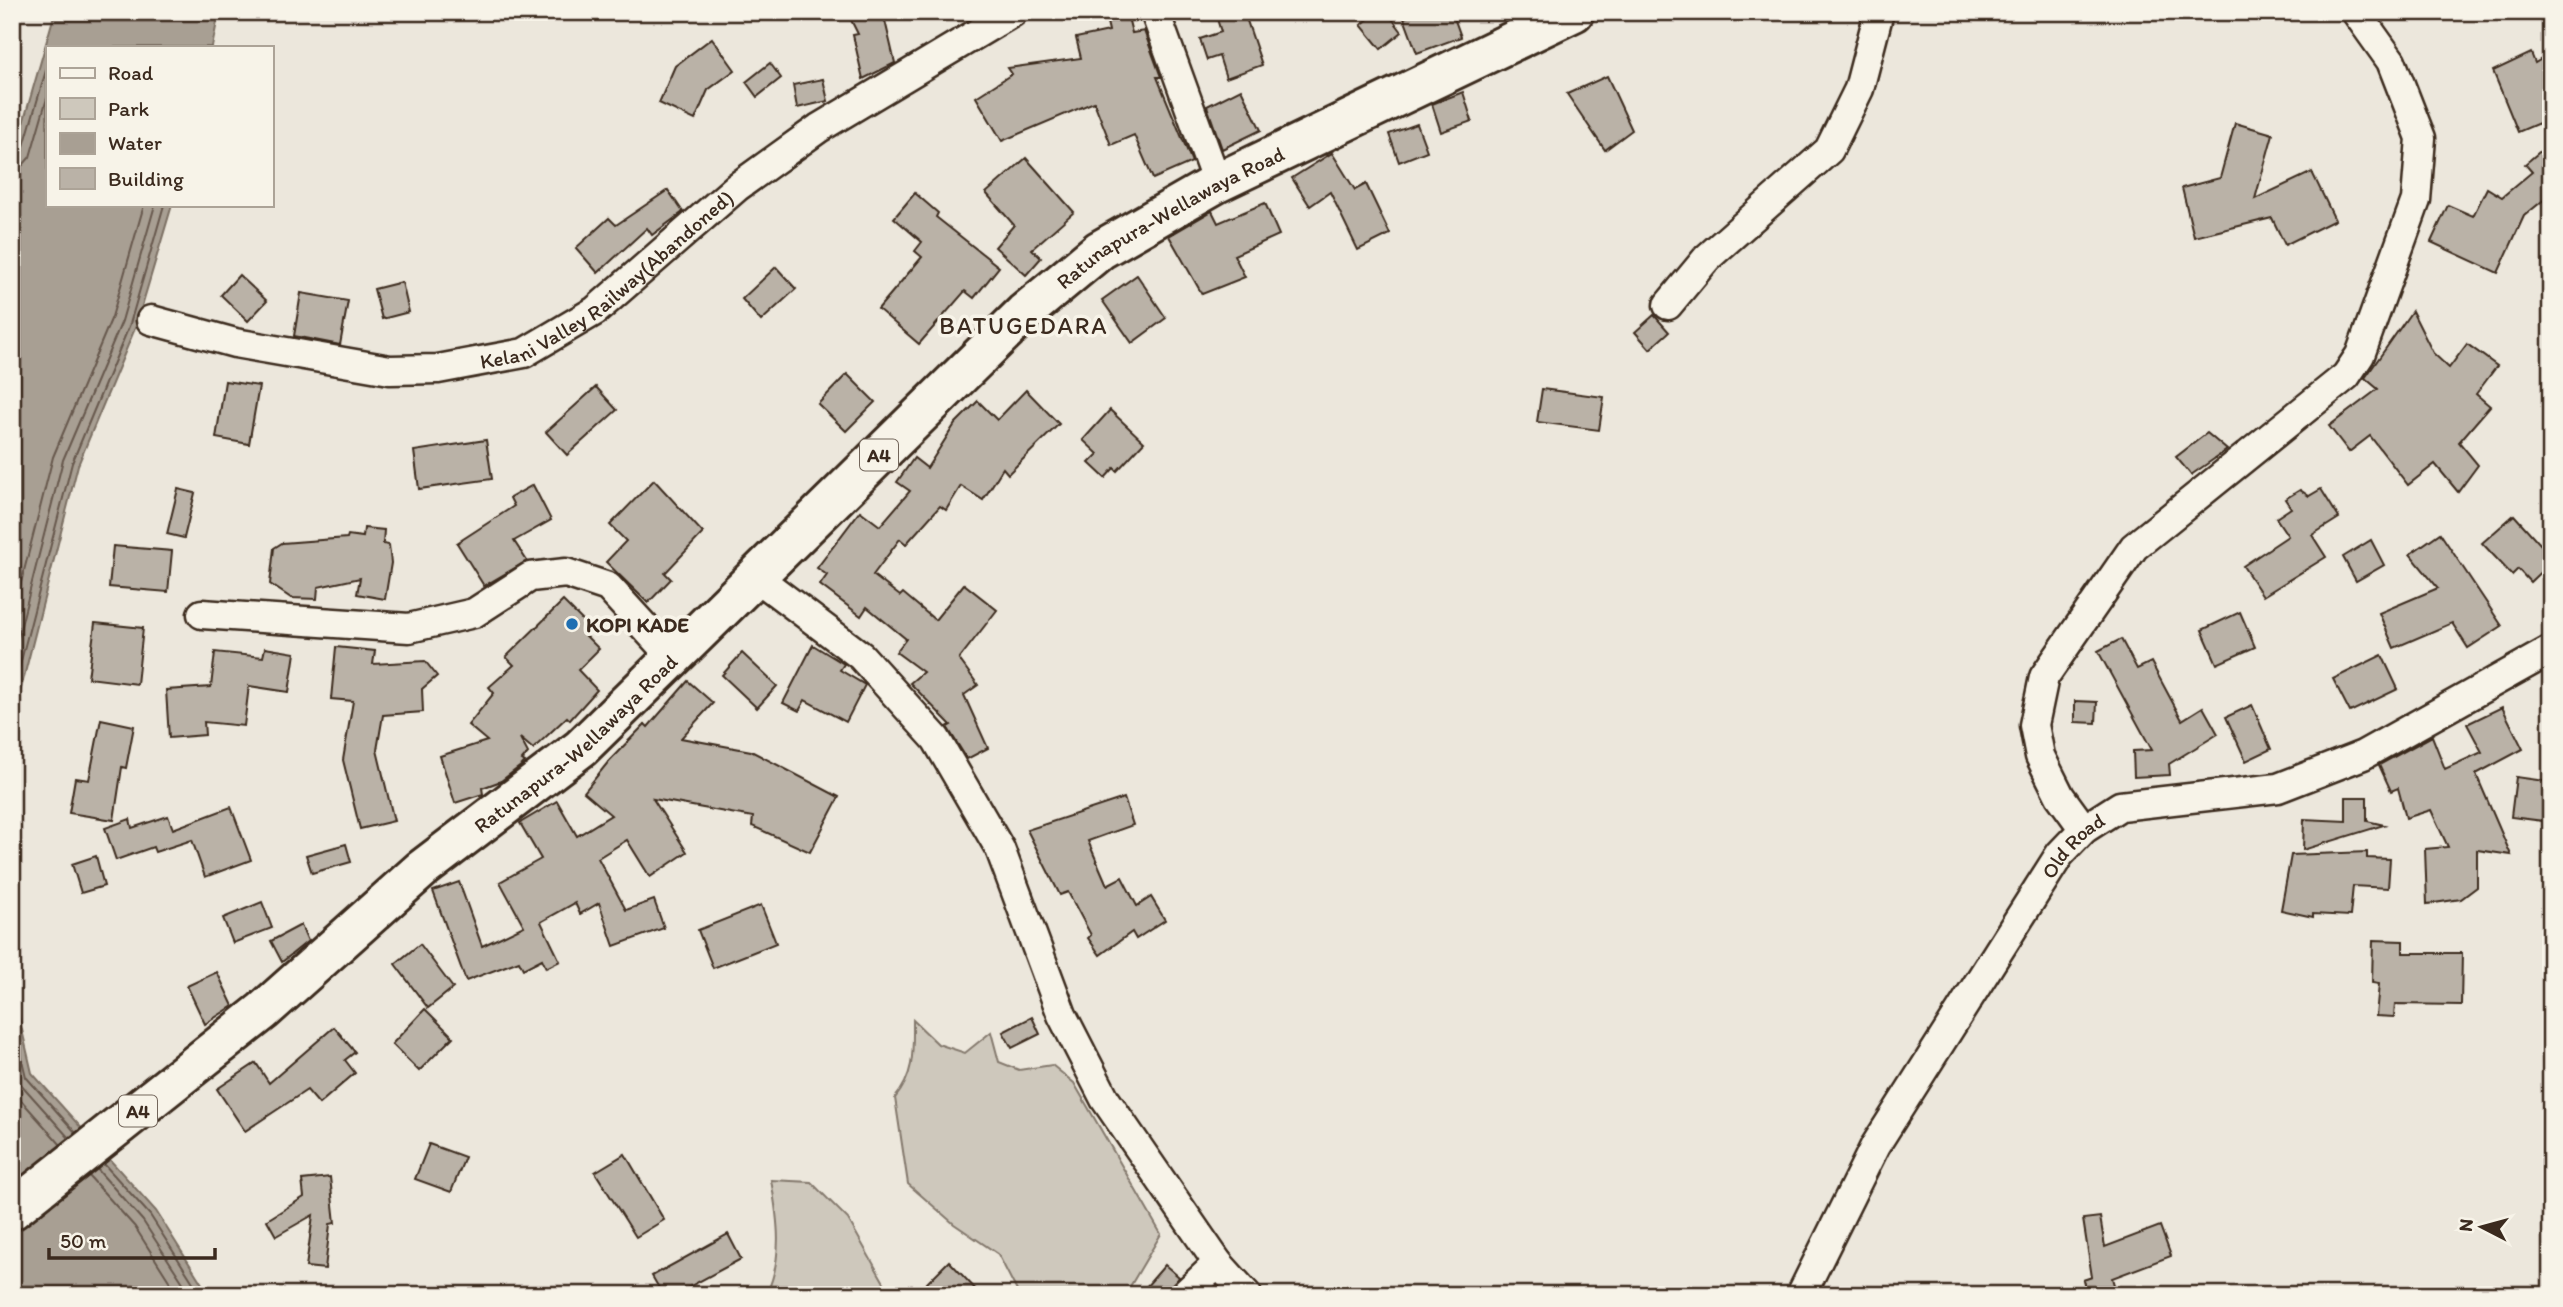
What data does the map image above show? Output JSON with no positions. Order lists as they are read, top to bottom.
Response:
{
  "streets": {
    "highway": ["Ratunapura-Wellawaya Road", "A4"],
    "street": ["Kelani Valley Railway(Abandoned)", "Old Road"]
  },
  "districts": ["BATUGEDARA"],
  "places": ["KOPI KADE"],
  "legend": [
    "Road",
    "Park",
    "Water",
    "Building"
  ],
  "scale_bar": "50 m",
  "north": "left"
}
